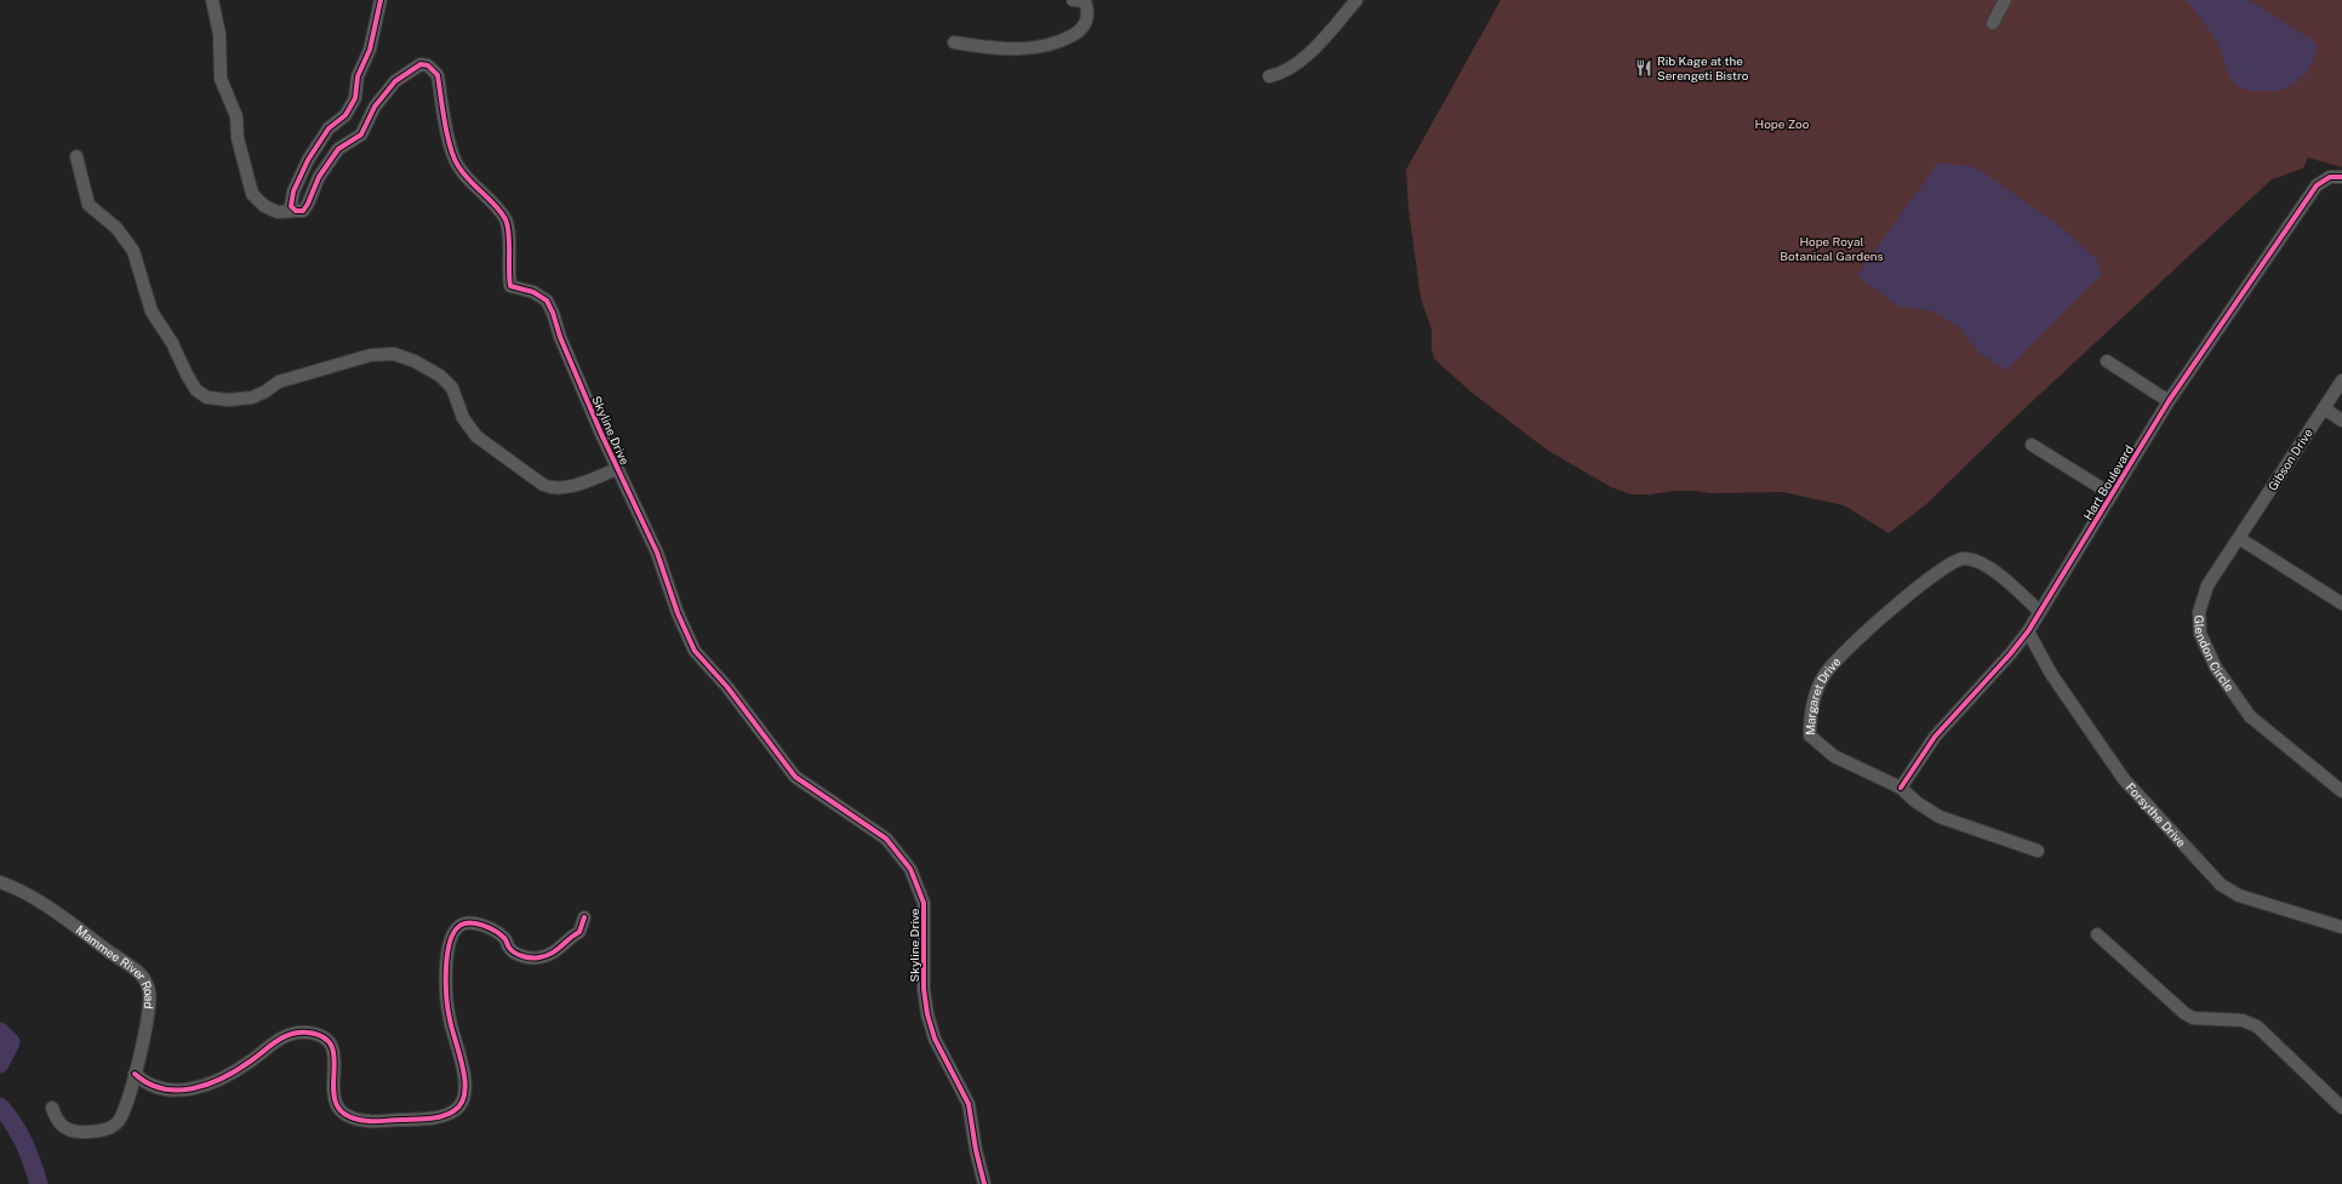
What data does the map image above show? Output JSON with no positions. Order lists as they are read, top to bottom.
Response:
{
  "streets": {
    "street": [
      "Skyline Drive",
      "Gibson Drive",
      "Hart Boulevard",
      "Glendon Circle",
      "Margaret Drive",
      "Forsythe Drive",
      "Mammee River Road"
    ]
  },
  "crossings": [
    ["Gibson Drive", "Glendon Circle"],
    ["Hart Boulevard", "Margaret Drive"],
    ["Hart Boulevard", "Forsythe Drive"]
  ],
  "parks": ["Hope Zoo", "Hope Royal Botanical Gardens"],
  "places": {
    "restaurant": ["Rib Kage at the Serengeti Bistro"]
  }
}
